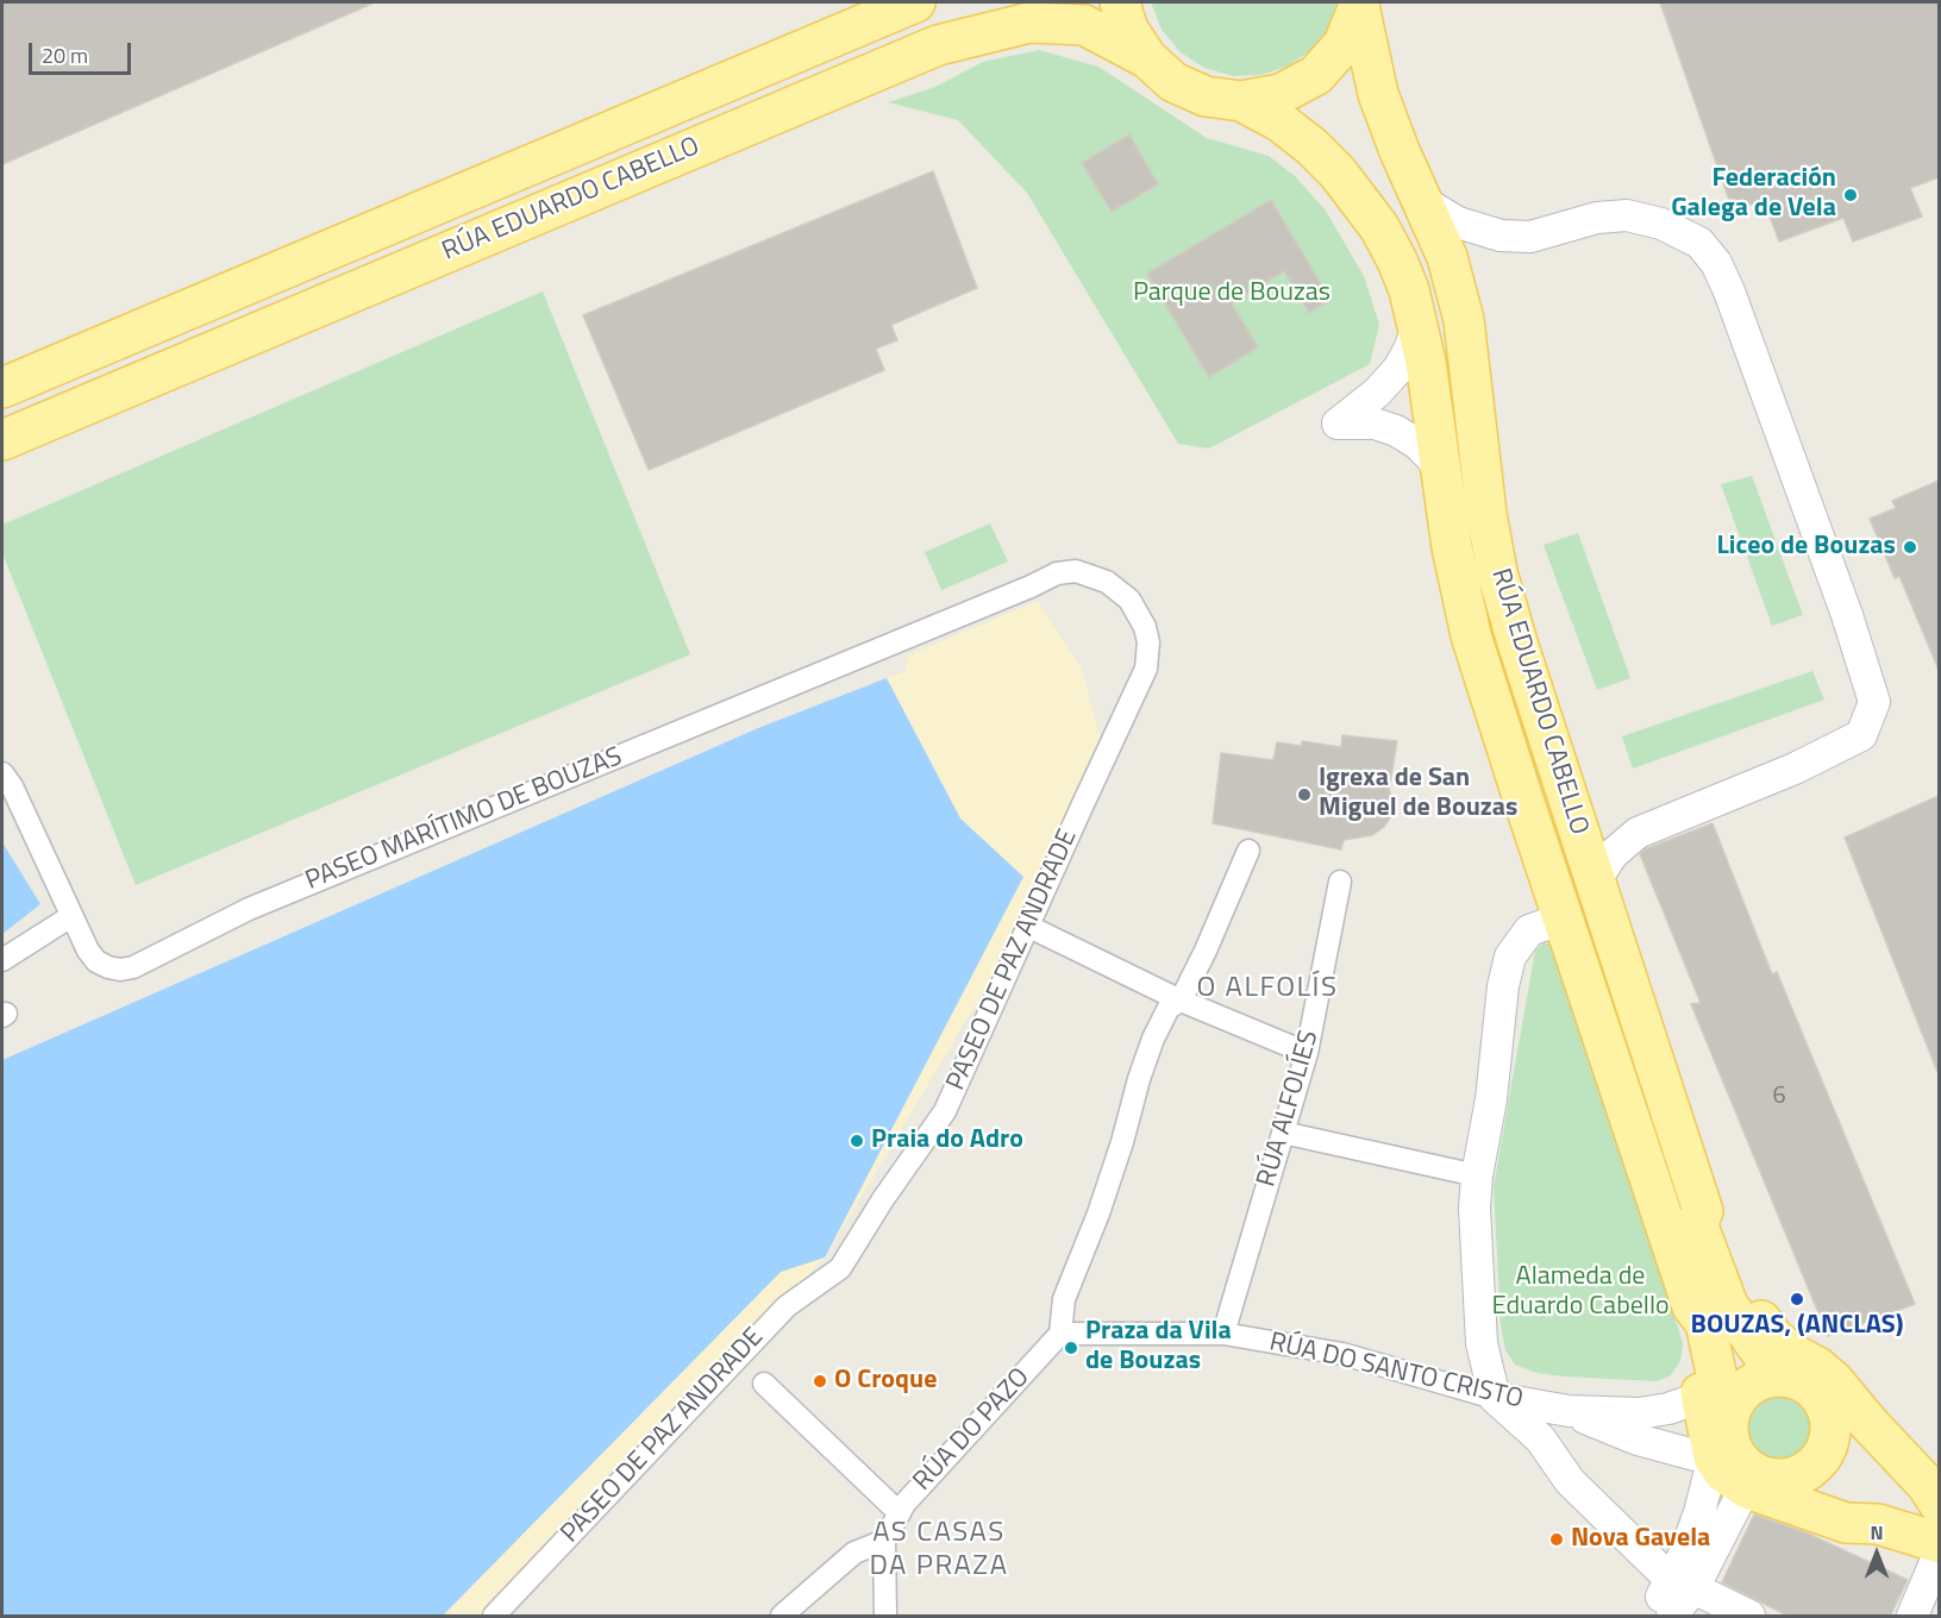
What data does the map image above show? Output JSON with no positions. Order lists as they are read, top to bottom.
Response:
{
  "streets": {
    "main road": ["RÚA EDUARDO CABELLO"],
    "street": [
      "PASEO MARÍTIMO DE BOUZAS",
      "PASEO DE PAZ ANDRADE",
      "RÚA ALFOLÍES",
      "RÚA DO SANTO CRISTO",
      "RÚA DO PAZO"
    ]
  },
  "crossings": [
    ["RÚA EDUARDO CABELLO", "RÚA DO SANTO CRISTO"],
    ["PASEO MARÍTIMO DE BOUZAS", "PASEO DE PAZ ANDRADE"],
    ["RÚA ALFOLÍES", "RÚA DO SANTO CRISTO"]
  ],
  "districts": ["O ALFOLÍS", "AS CASAS DA PRAZA"],
  "parks": ["Parque de Bouzas", "Alameda de Eduardo Cabello"],
  "places": [
    "Federación Galega de Vela",
    "Liceo de Bouzas",
    "Igrexa de San Miguel de Bouzas",
    "Praia do Adro",
    "BOUZAS, (ANCLAS)",
    "Praza da Vila de Bouzas",
    "O Croque",
    "Nova Gavela"
  ],
  "house_numbers": ["6"],
  "scale_bar": "20 m",
  "north": "top"
}
